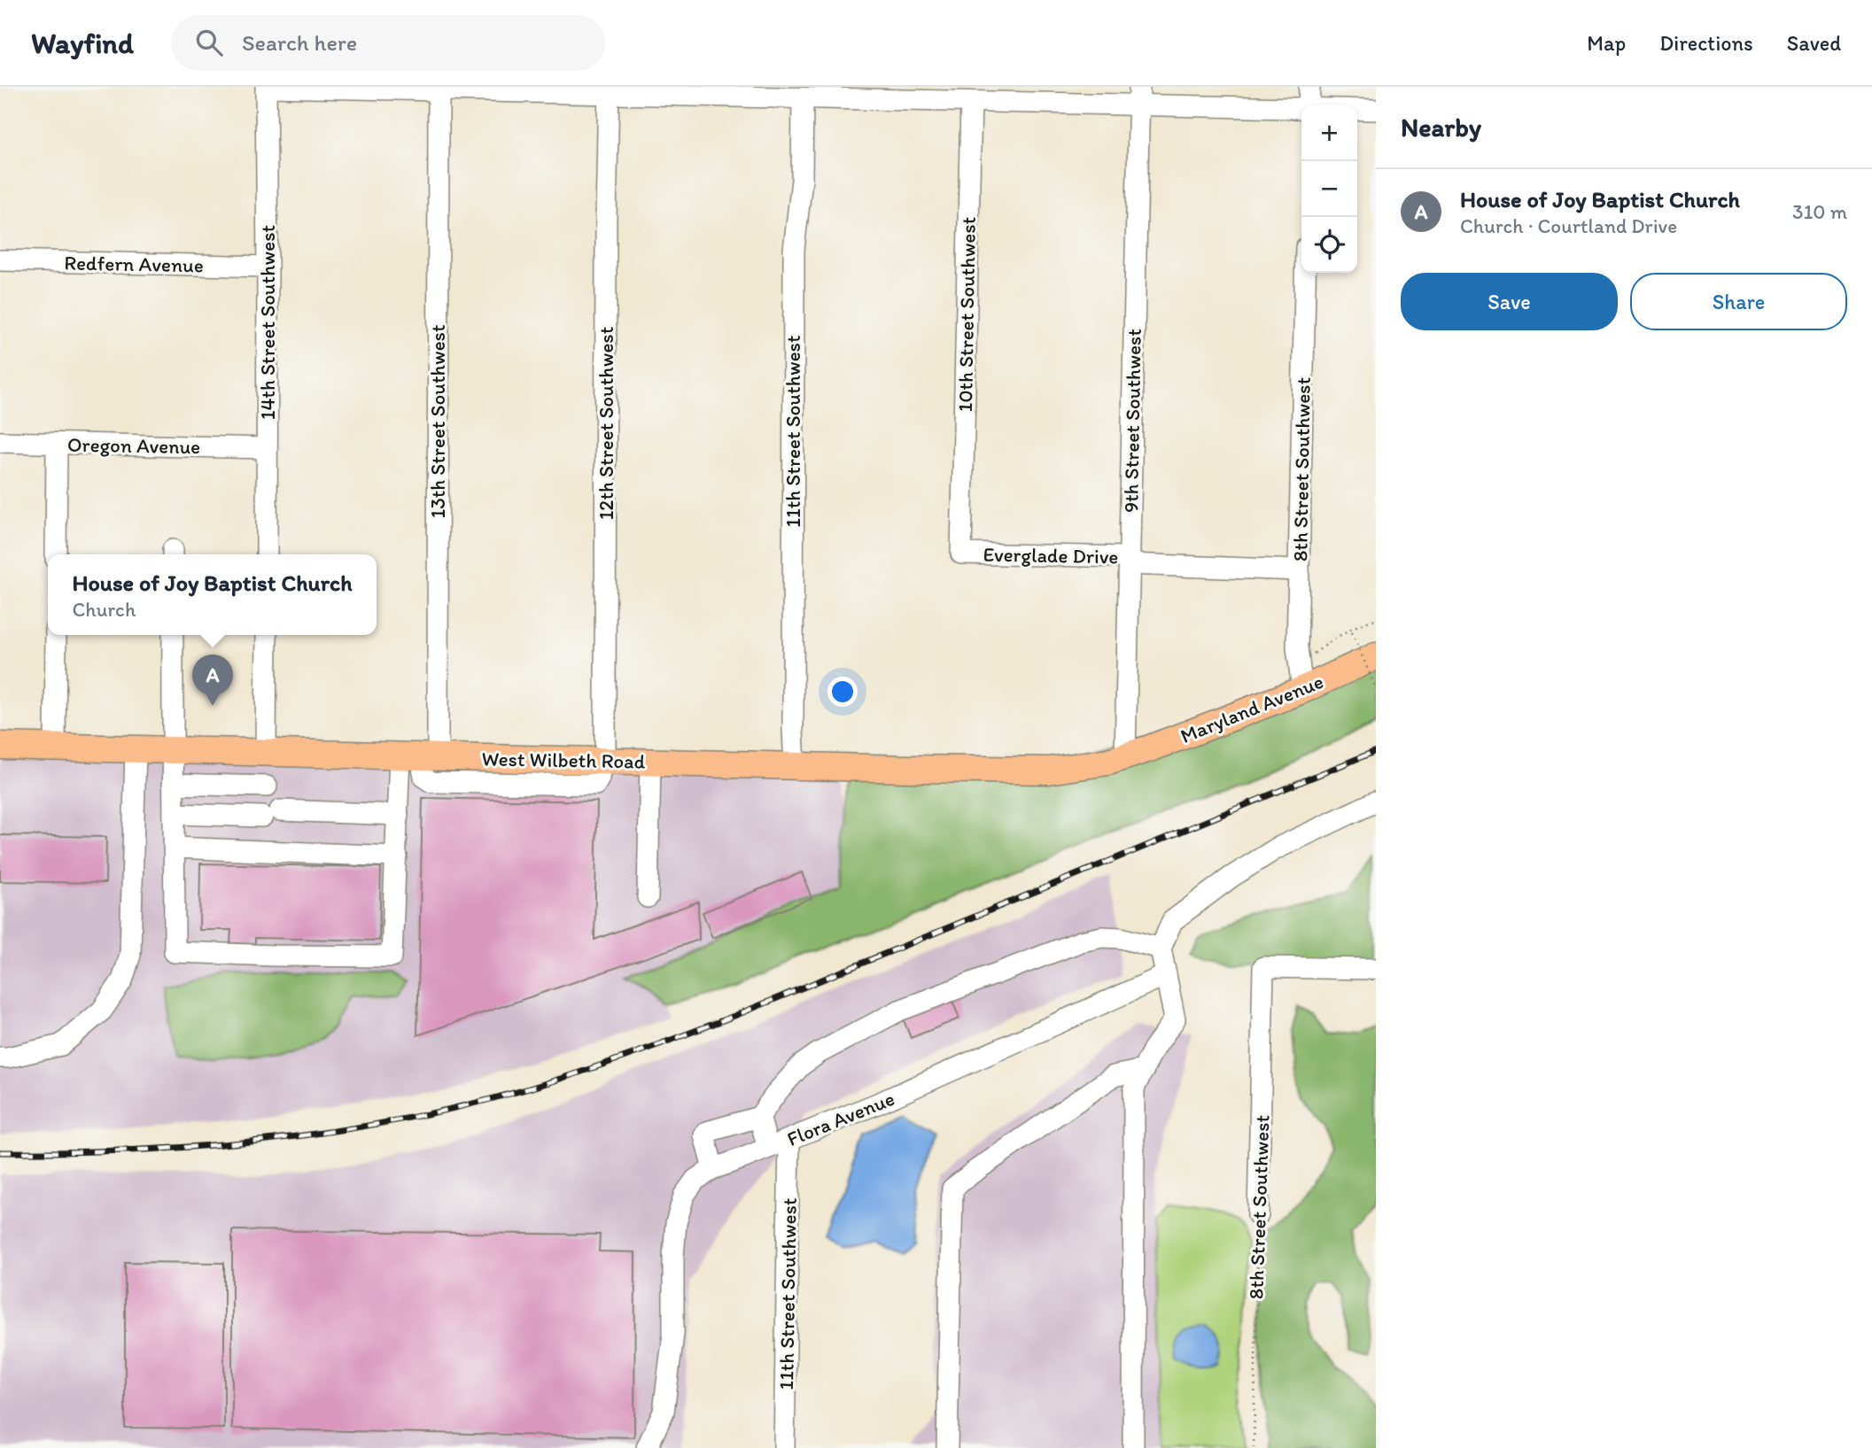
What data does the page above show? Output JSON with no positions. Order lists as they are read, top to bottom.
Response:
{
  "streets": {
    "main road": ["Maryland Avenue", "West Wilbeth Road"],
    "street": [
      "Redfern Avenue",
      "10th Street Southwest",
      "14th Street Southwest",
      "9th Street Southwest",
      "13th Street Southwest",
      "12th Street Southwest",
      "11th Street Southwest",
      "Oregon Avenue",
      "8th Street Southwest",
      "Everglade Drive",
      "Flora Avenue"
    ]
  },
  "crossings": [
    ["Redfern Avenue", "14th Street Southwest"],
    ["10th Street Southwest", "Everglade Drive"],
    ["14th Street Southwest", "Oregon Avenue"],
    ["9th Street Southwest", "Everglade Drive"],
    ["9th Street Southwest", "Maryland Avenue"],
    ["9th Street Southwest", "West Wilbeth Road"],
    ["13th Street Southwest", "West Wilbeth Road"],
    ["12th Street Southwest", "West Wilbeth Road"],
    ["11th Street Southwest", "West Wilbeth Road"],
    ["11th Street Southwest", "Flora Avenue"],
    ["8th Street Southwest", "Maryland Avenue"],
    ["Maryland Avenue", "West Wilbeth Road"]
  ],
  "page": {
    "header": "Wayfind",
    "search": "Search here",
    "nav": ["Map", "Directions", "Saved"],
    "heading": "Nearby",
    "map_buttons": ["+", "−"],
    "list": [
      {
        "mark": "A",
        "name": "House of Joy Baptist Church",
        "note": "Church · Courtland Drive",
        "value": "310 m"
      }
    ],
    "buttons": ["Save", "Share"],
    "popup": ["House of Joy Baptist Church", "Church"],
    "pins": "A"
  }
}
